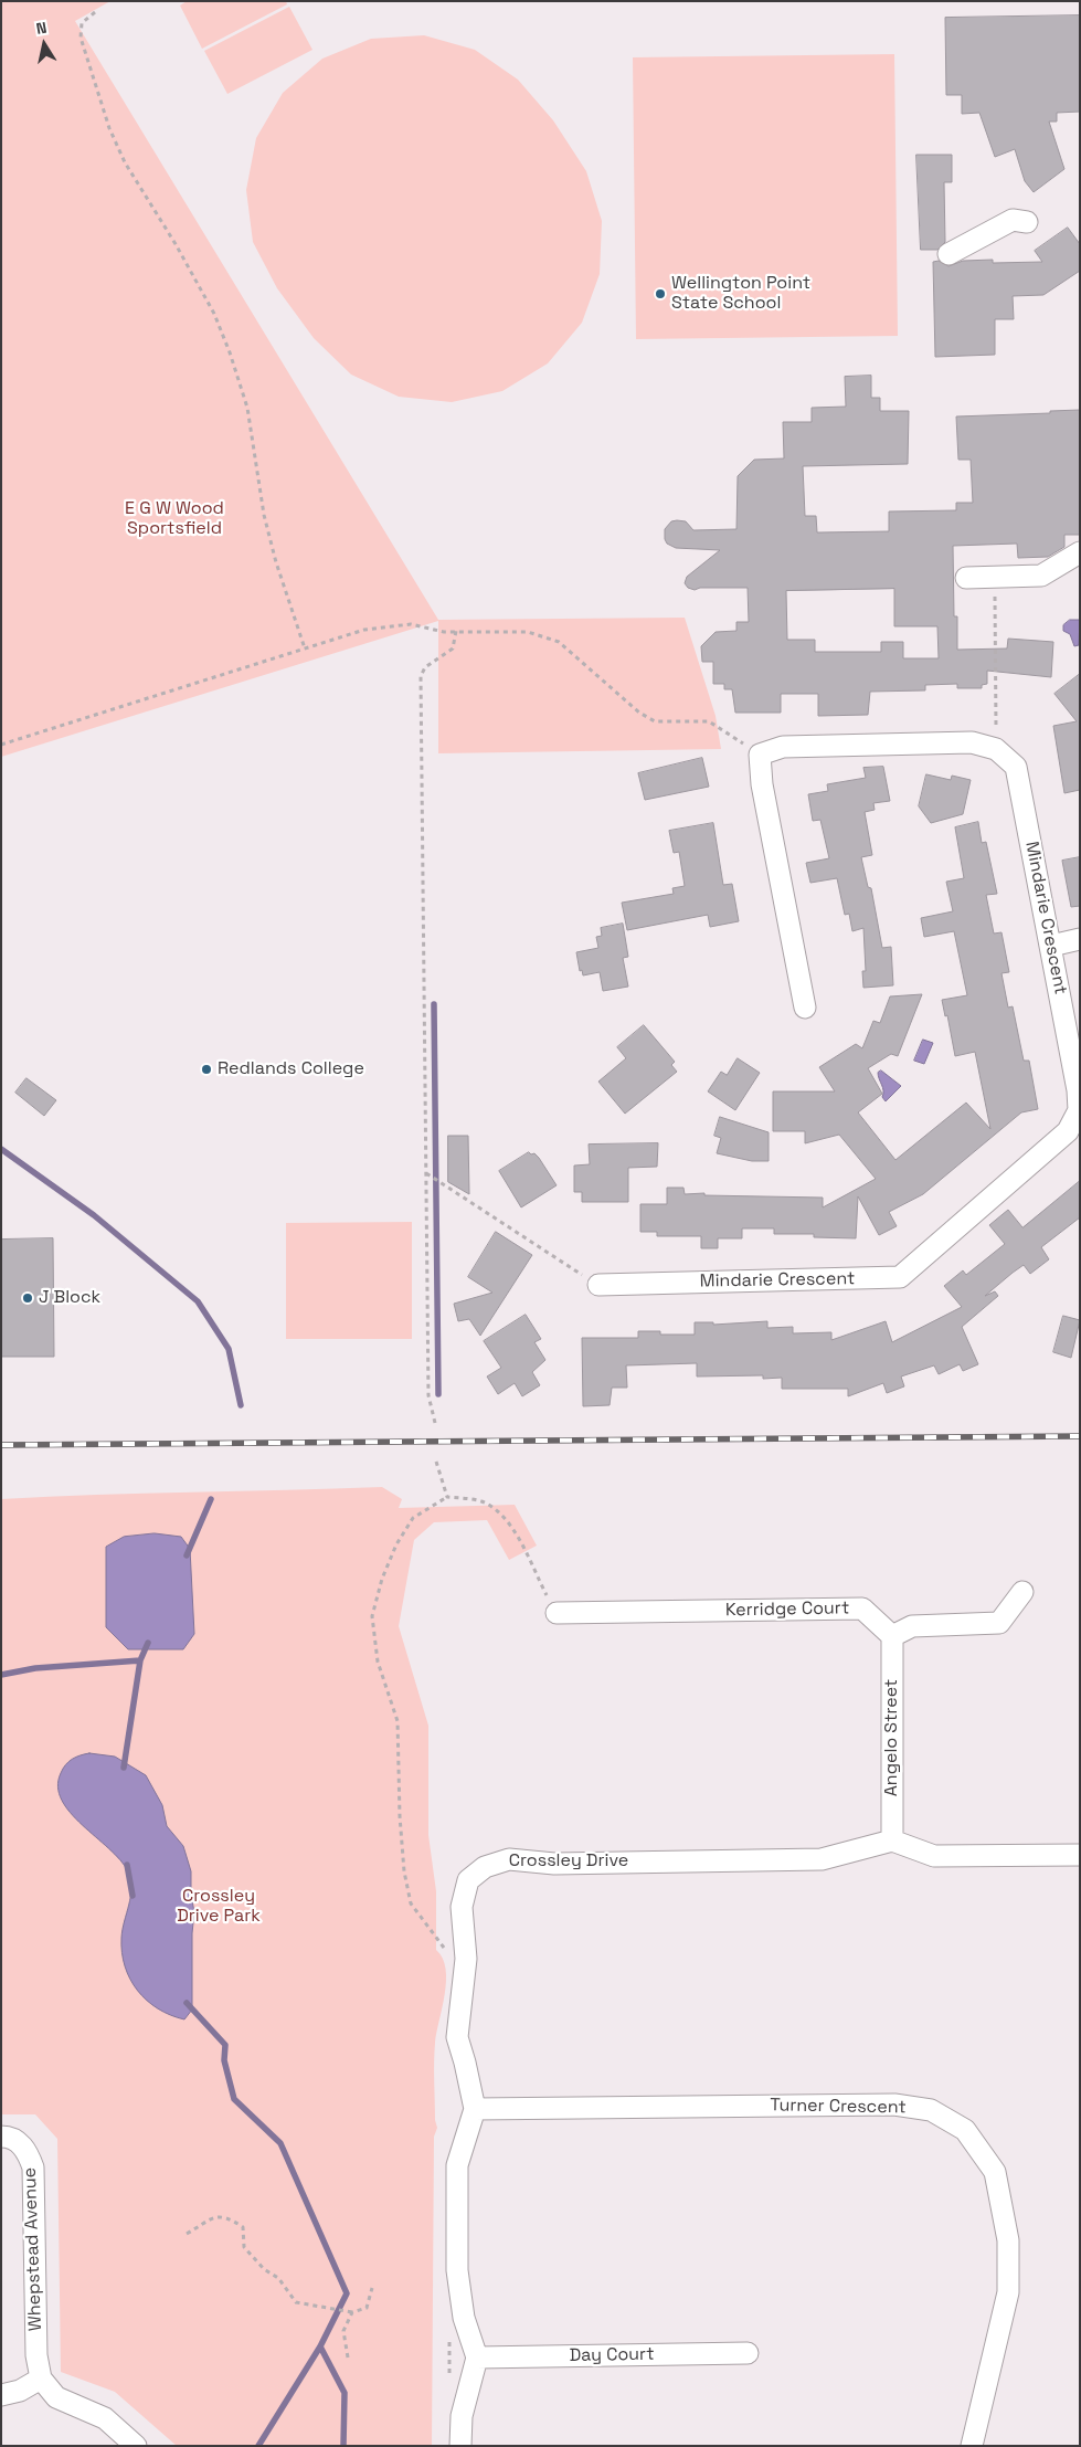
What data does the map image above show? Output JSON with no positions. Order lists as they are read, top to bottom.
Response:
{
  "streets": {
    "street": [
      "Mindarie Crescent",
      "Kerridge Court",
      "Angelo Street",
      "Crossley Drive",
      "Turner Crescent",
      "Whepstead Avenue",
      "Day Court"
    ]
  },
  "crossings": [
    ["Kerridge Court", "Angelo Street"],
    ["Angelo Street", "Crossley Drive"],
    ["Crossley Drive", "Turner Crescent"],
    ["Crossley Drive", "Day Court"]
  ],
  "parks": ["E G W Wood Sportsfield", "Crossley Drive Park"],
  "places": ["Wellington Point State School", "Redlands College", "J Block"],
  "north": "top"
}
